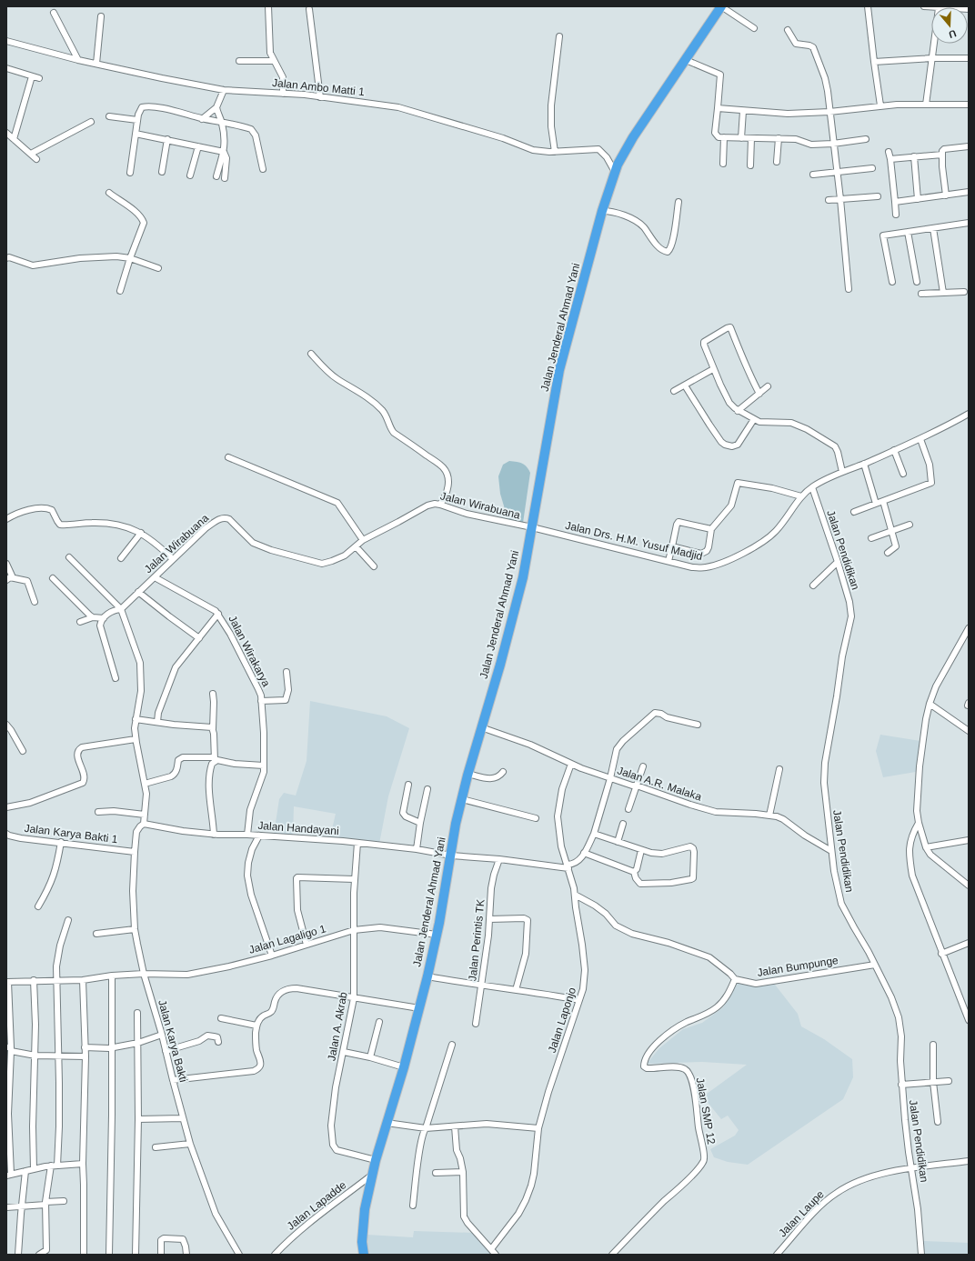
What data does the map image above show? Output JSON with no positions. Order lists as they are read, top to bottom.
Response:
{
  "streets": {
    "highway": ["Jalan Jenderal Ahmad Yani"],
    "street": [
      "Jalan Ambo Matti 1",
      "Jalan Wirabuana",
      "Jalan Drs. H.M. Yusuf Madjid",
      "Jalan Pendidikan",
      "Jalan Wirakarya",
      "Jalan A.R. Malaka",
      "Jalan Handayani",
      "Jalan Karya Bakti 1",
      "Jalan Lagaligo 1",
      "Jalan Perintis TK",
      "Jalan Bumpunge",
      "Jalan Laponjo",
      "Jalan A. Akrab",
      "Jalan Karya Bakti",
      "Jalan SMP 12",
      "Jalan Lapadde",
      "Jalan Laupe"
    ]
  },
  "crossings": [
    ["Jalan Ambo Matti 1", "Jalan Jenderal Ahmad Yani"],
    ["Jalan Jenderal Ahmad Yani", "Jalan Wirabuana"],
    ["Jalan Jenderal Ahmad Yani", "Jalan Drs. H.M. Yusuf Madjid"],
    ["Jalan Jenderal Ahmad Yani", "Jalan A.R. Malaka"],
    ["Jalan Jenderal Ahmad Yani", "Jalan Handayani"],
    ["Jalan Jenderal Ahmad Yani", "Jalan Lagaligo 1"],
    ["Jalan Jenderal Ahmad Yani", "Jalan A. Akrab"],
    ["Jalan Jenderal Ahmad Yani", "Jalan Lapadde"],
    ["Jalan Wirabuana", "Jalan Drs. H.M. Yusuf Madjid"],
    ["Jalan Wirabuana", "Jalan Wirakarya"],
    ["Jalan Drs. H.M. Yusuf Madjid", "Jalan Pendidikan"],
    ["Jalan Pendidikan", "Jalan A.R. Malaka"],
    ["Jalan Pendidikan", "Jalan Bumpunge"],
    ["Jalan Pendidikan", "Jalan Laupe"],
    ["Jalan Wirakarya", "Jalan Handayani"],
    ["Jalan A.R. Malaka", "Jalan Laponjo"],
    ["Jalan Handayani", "Jalan Perintis TK"],
    ["Jalan Handayani", "Jalan Laponjo"],
    ["Jalan Handayani", "Jalan A. Akrab"],
    ["Jalan Handayani", "Jalan Karya Bakti"],
    ["Jalan Karya Bakti 1", "Jalan Karya Bakti"],
    ["Jalan Lagaligo 1", "Jalan A. Akrab"],
    ["Jalan Lagaligo 1", "Jalan Karya Bakti"],
    ["Jalan Bumpunge", "Jalan SMP 12"]
  ],
  "north": "bottom"
}
